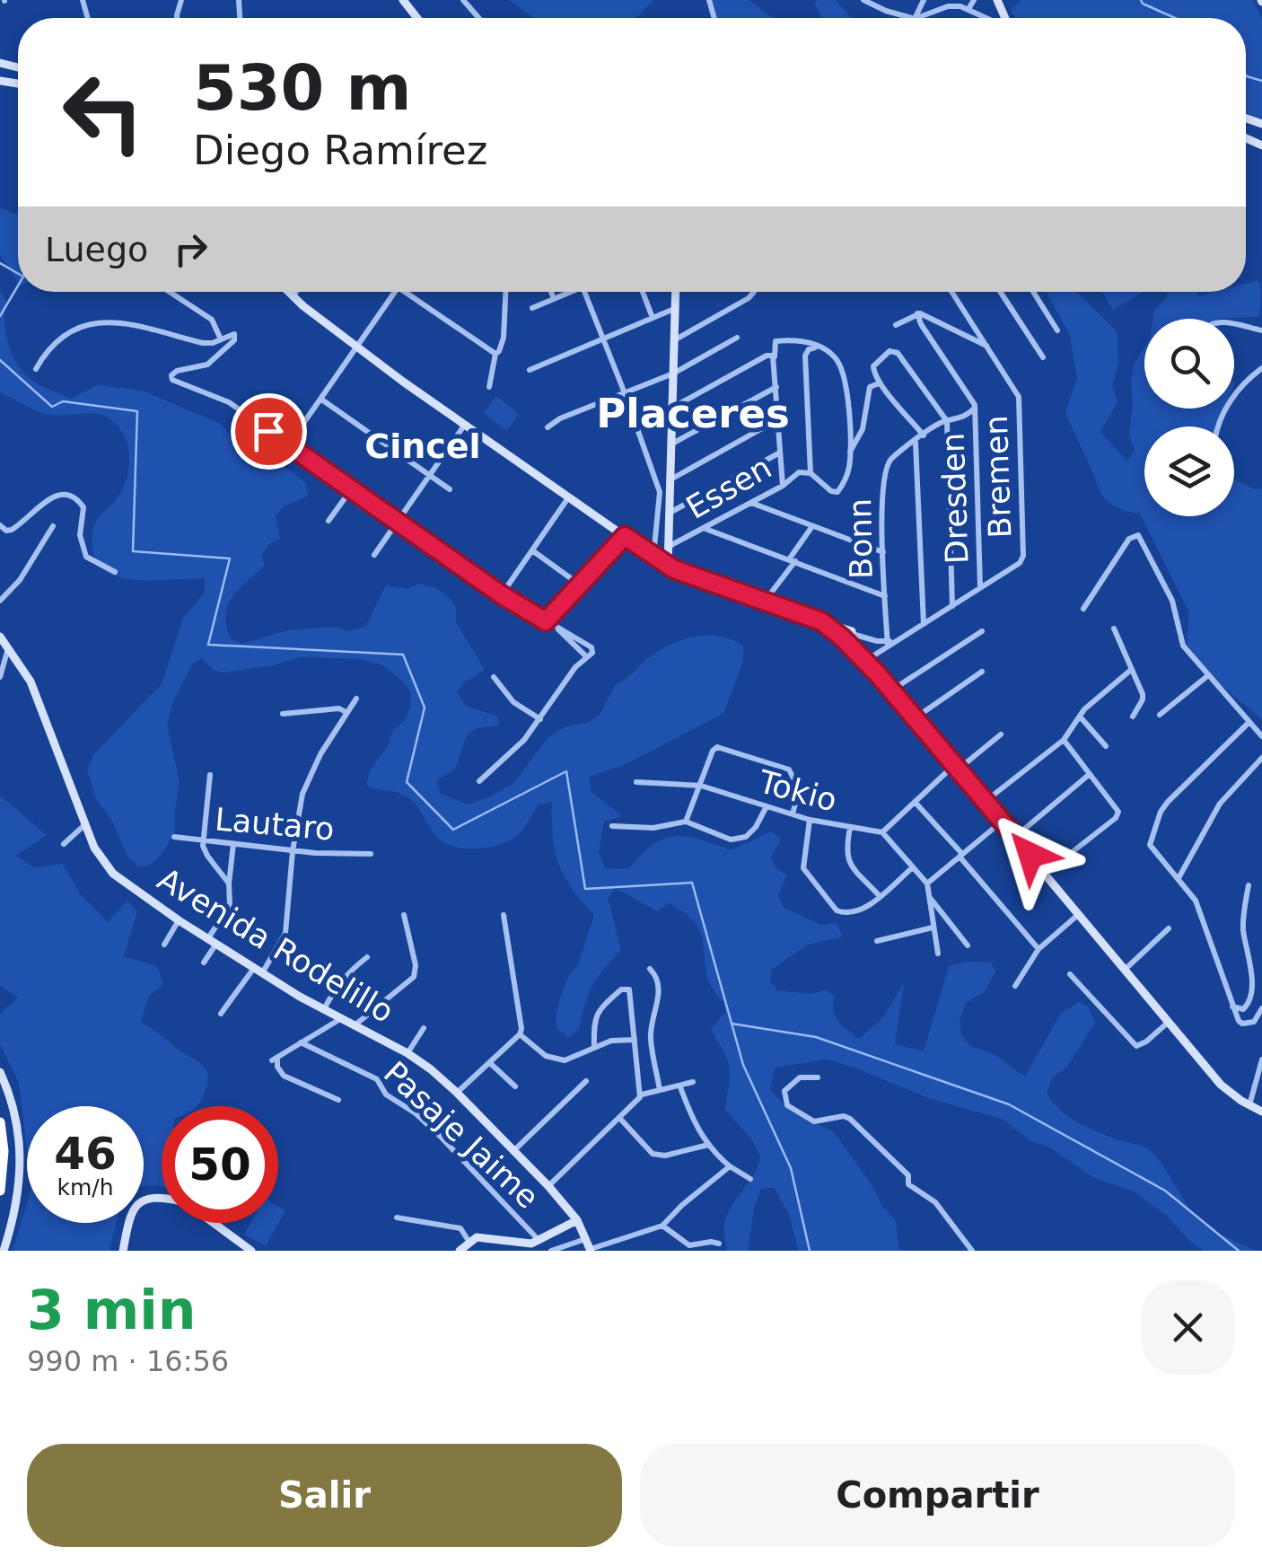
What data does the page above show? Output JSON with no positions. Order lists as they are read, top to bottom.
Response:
{
  "streets": {
    "street": [
      "Bremen",
      "Essen",
      "Dresden",
      "Bonn",
      "Tokio",
      "Lautaro",
      "Avenida Rodelillo",
      "Pasaje Jaime"
    ]
  },
  "crossings": [
    ["Bremen", "Dresden"],
    ["Dresden", "Bonn"],
    ["Avenida Rodelillo", "Pasaje Jaime"]
  ],
  "districts": ["Placeres", "Cincel"],
  "page": {
    "turn": ["530 m", "Diego Ramírez"],
    "then": "Luego",
    "speed": "46 km/h",
    "limit": "50",
    "heading": ["3 min", "990 m · 16:56"],
    "buttons": ["Salir", "Compartir"]
  }
}
